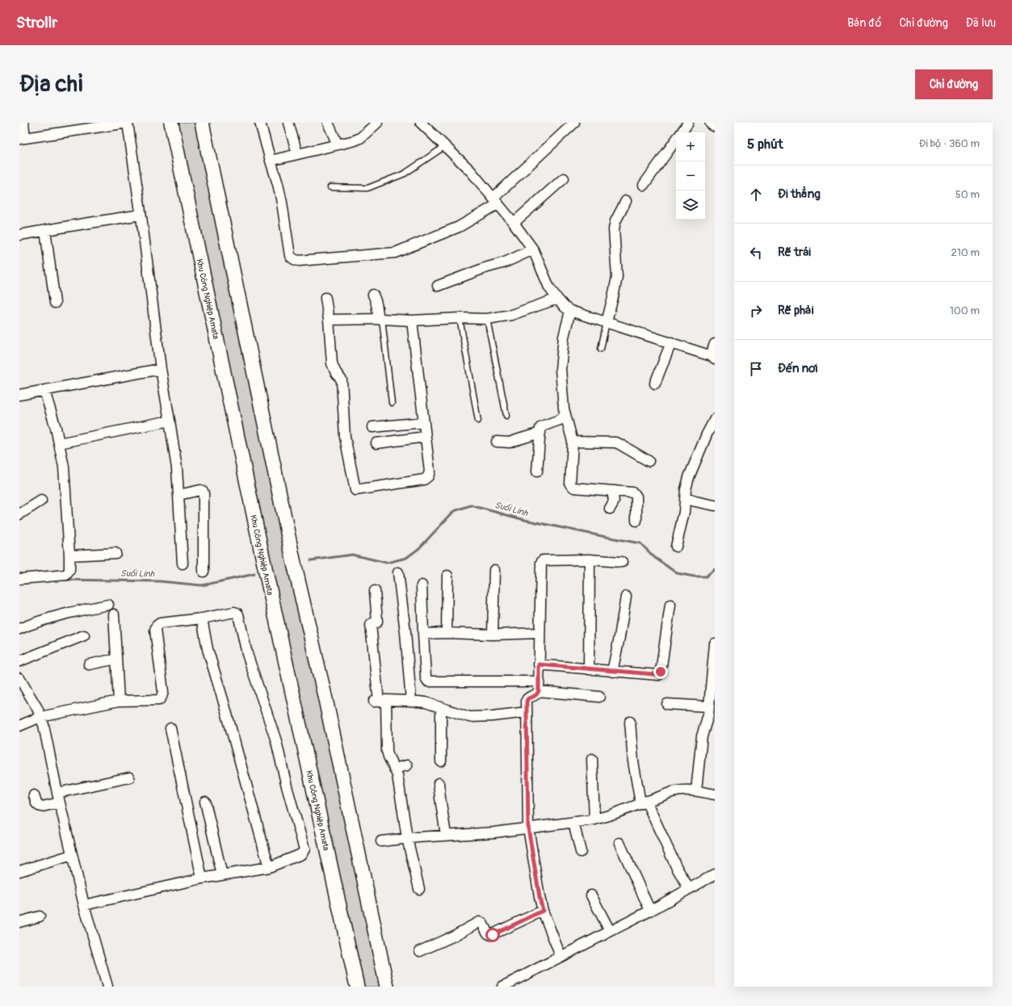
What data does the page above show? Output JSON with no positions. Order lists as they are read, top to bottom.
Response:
{
  "streets": {
    "street": ["Khu Công Nghiệp Amata"]
  },
  "water": ["Suối Linh"],
  "page": {
    "header": "Strollr",
    "nav": ["Bản đồ", "Chỉ đường", "Đã lưu"],
    "buttons": "Chỉ đường",
    "title": "Địa chỉ",
    "heading": ["5 phút", "Đi bộ · 360 m"],
    "map_buttons": ["+", "−"],
    "list": [
      ["Đi thẳng", "50 m"],
      ["Rẽ trái", "210 m"],
      ["Rẽ phải", "100 m"],
      "Đến nơi"
    ]
  }
}
